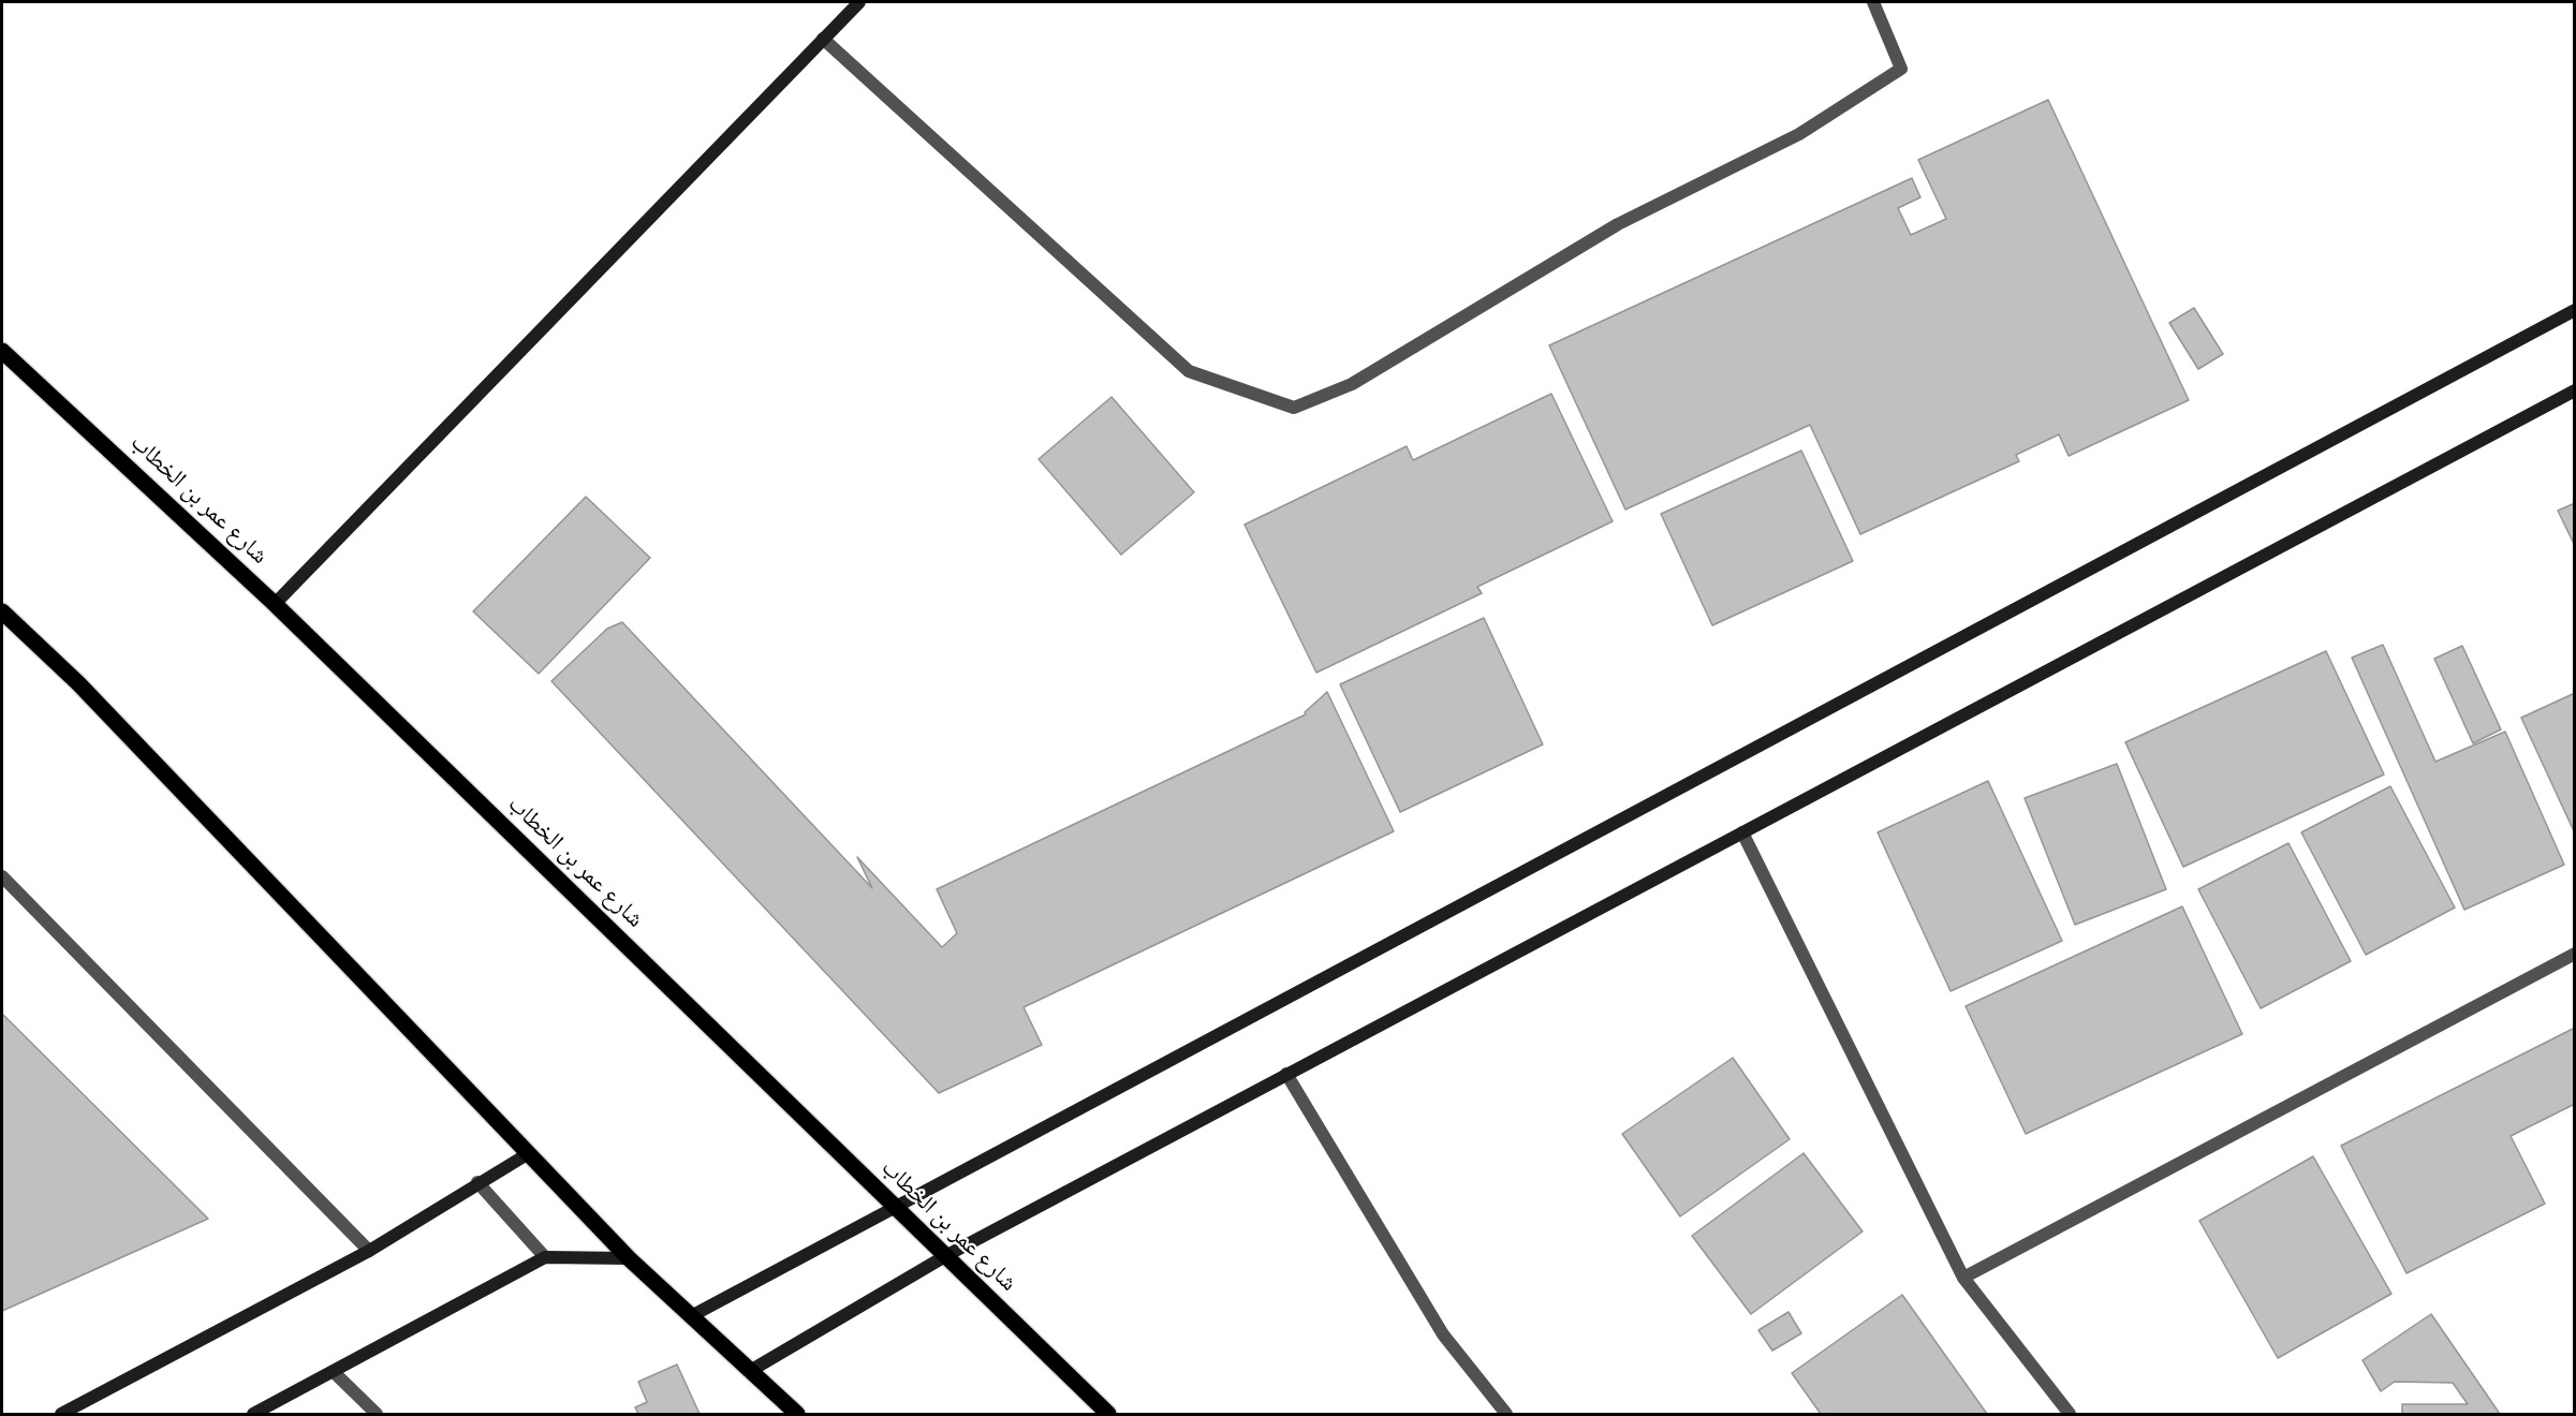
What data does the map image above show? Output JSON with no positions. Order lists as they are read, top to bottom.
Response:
{
  "streets": {
    "main road": ["شارع عمر بن الخطاب"]
  }
}
